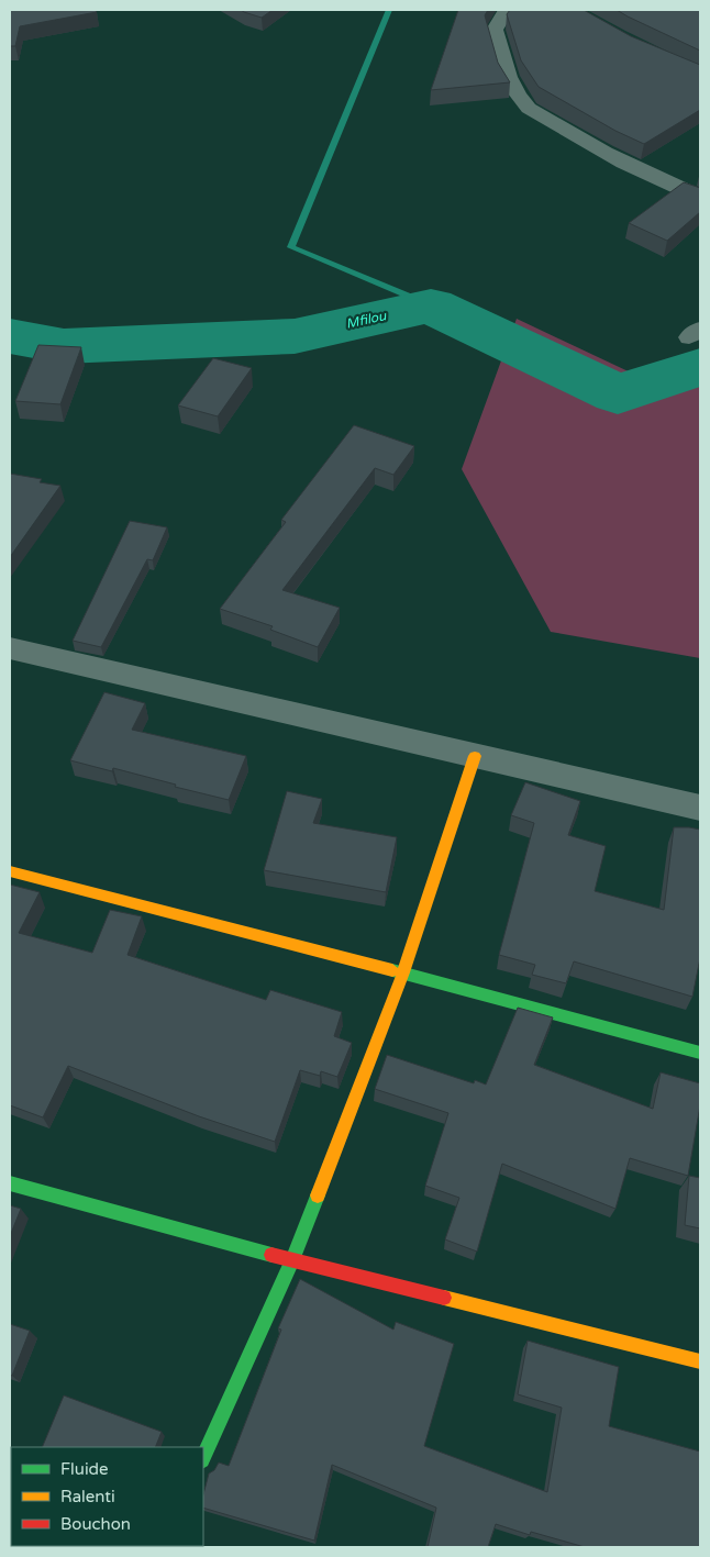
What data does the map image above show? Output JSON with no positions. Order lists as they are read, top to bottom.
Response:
{
  "water": ["Mfilou"],
  "legend": ["Fluide", "Ralenti", "Bouchon"]
}
